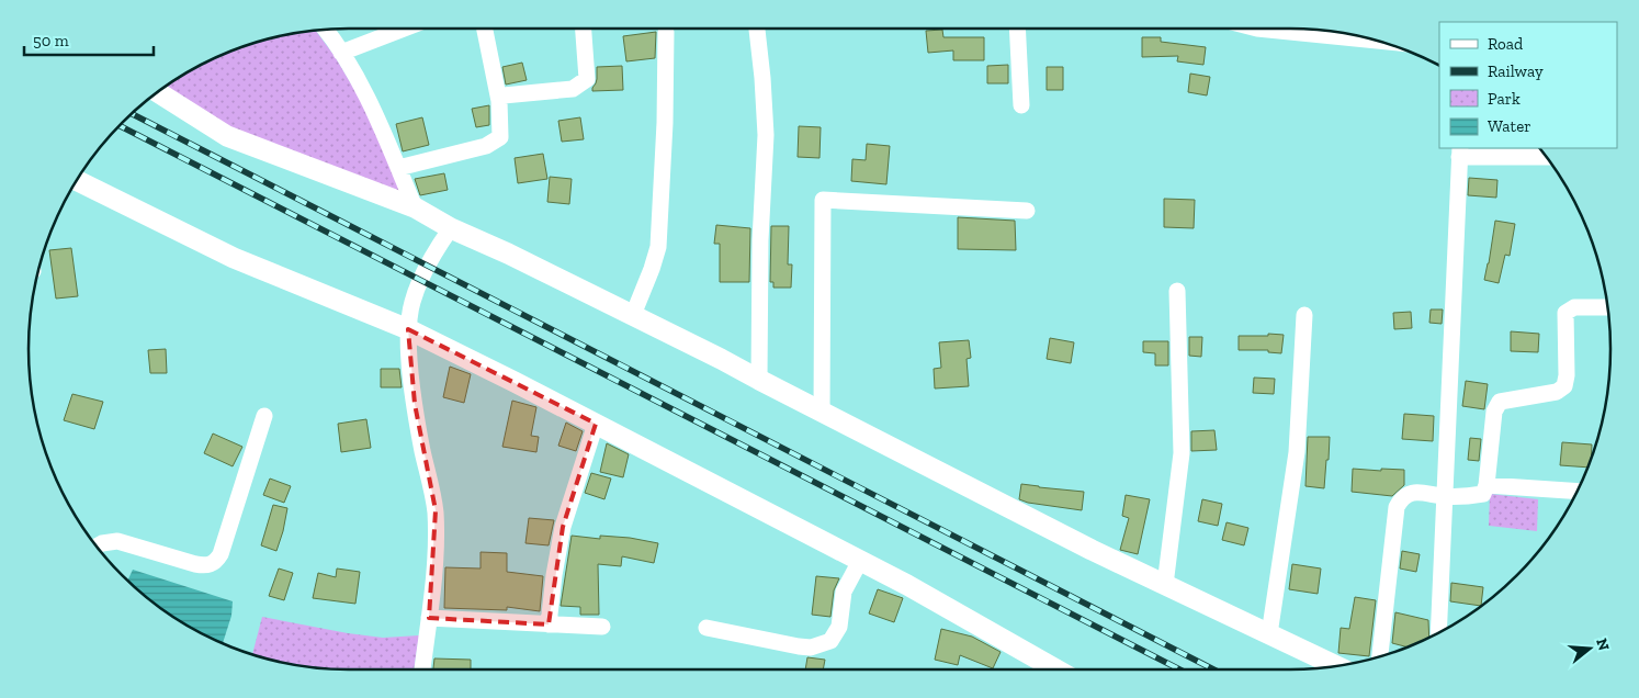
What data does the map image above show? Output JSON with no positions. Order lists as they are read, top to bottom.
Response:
{
  "legend": [
    "Road",
    "Railway",
    "Park",
    "Water"
  ],
  "scale_bar": "50 m",
  "north": "right"
}
